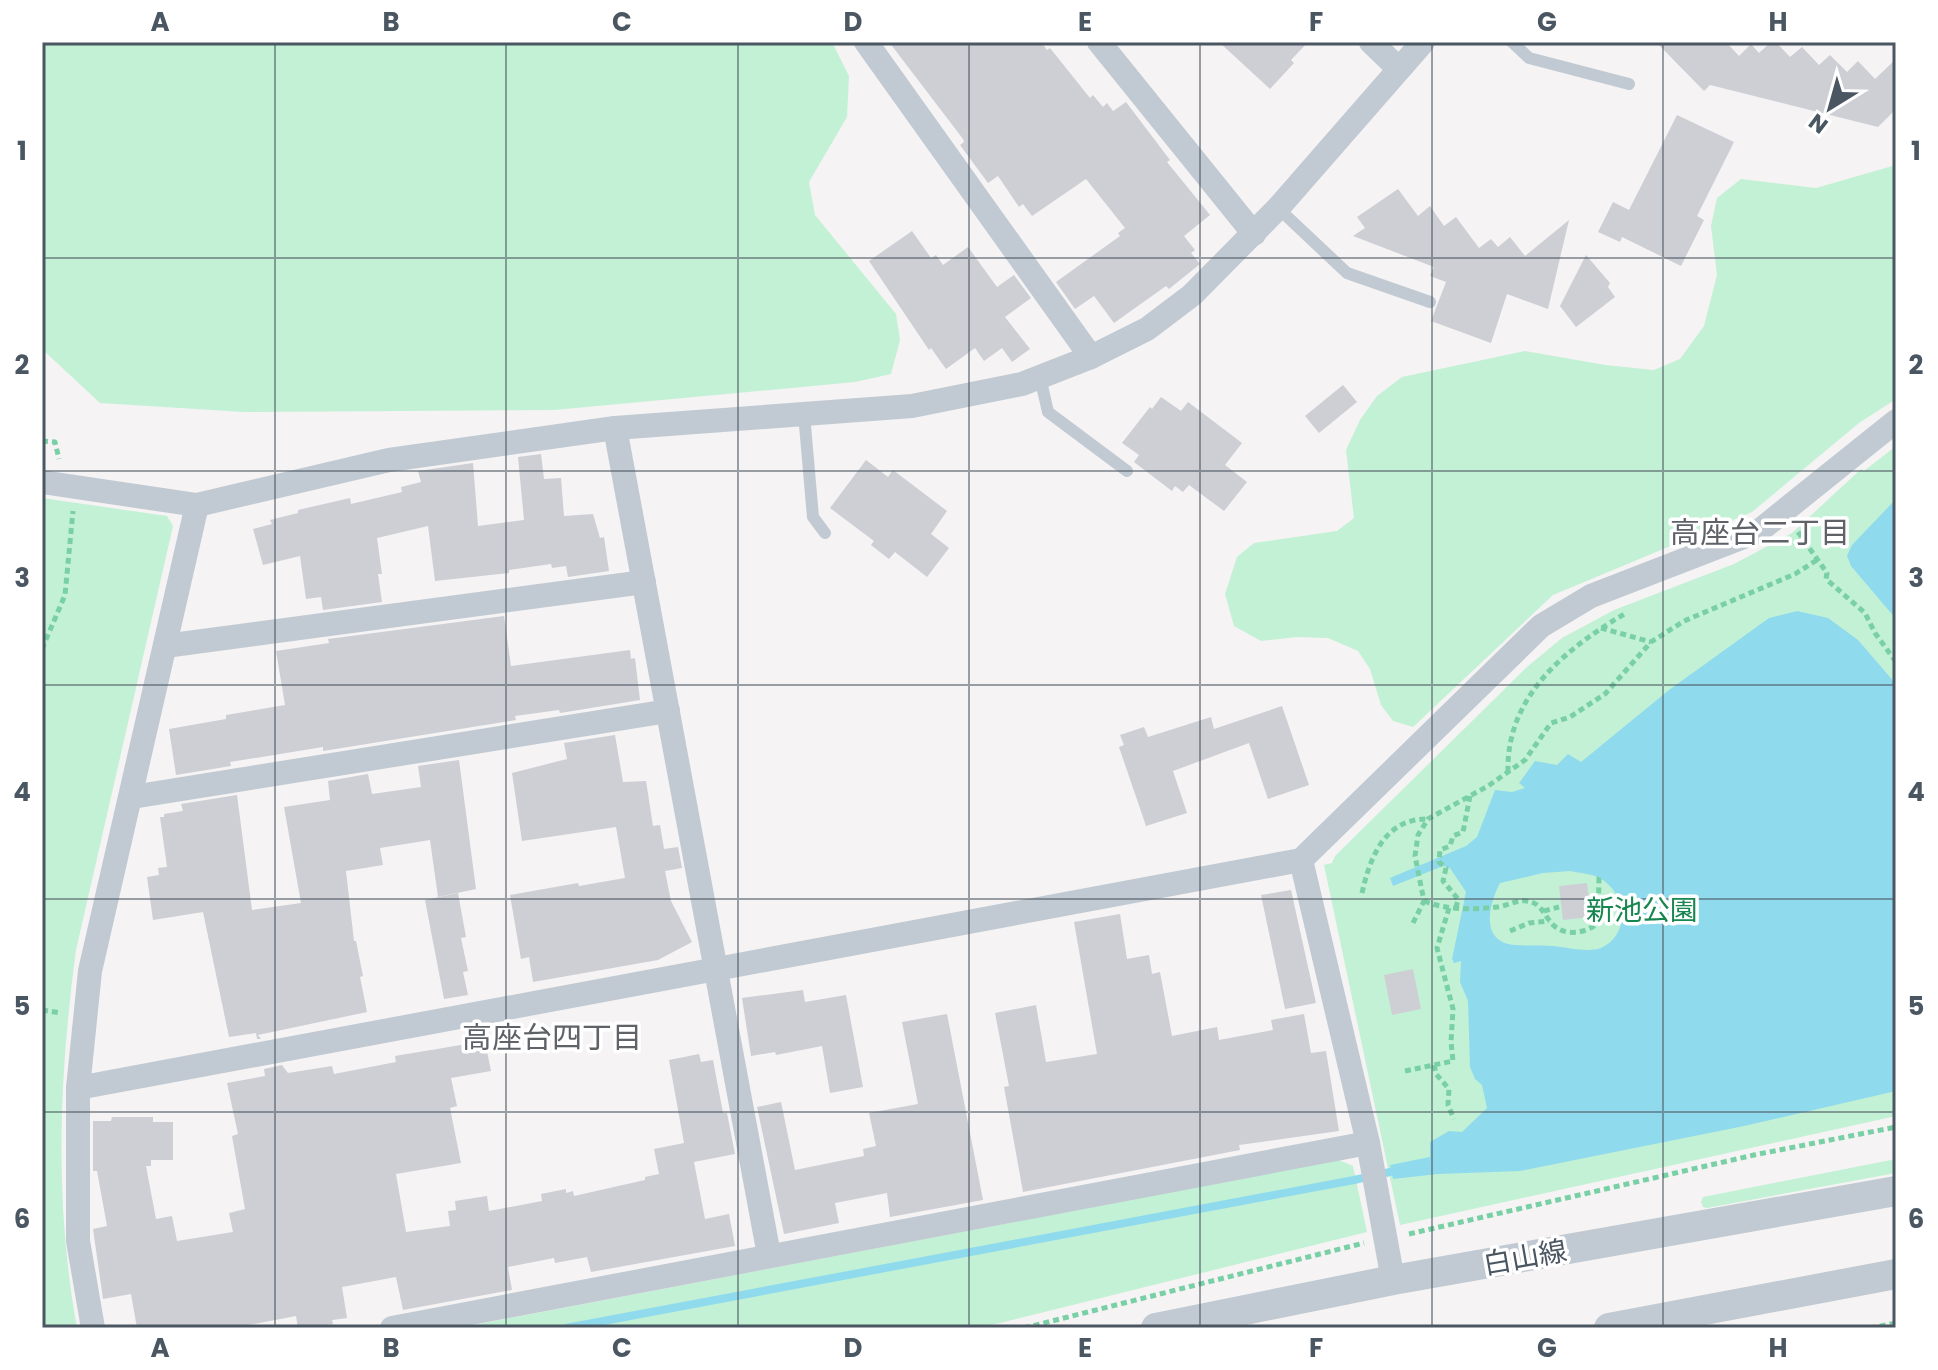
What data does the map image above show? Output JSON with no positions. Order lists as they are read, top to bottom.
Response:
{
  "streets": {
    "street": ["白山線"]
  },
  "districts": ["高座台二丁目", "高座台四丁目"],
  "parks": ["新池公園"],
  "north": "bottom left",
  "grid": {
    "columns": [
      "A",
      "B",
      "C",
      "D",
      "E",
      "F",
      "G",
      "H"
    ],
    "rows": [
      "1",
      "2",
      "3",
      "4",
      "5",
      "6"
    ]
  }
}
